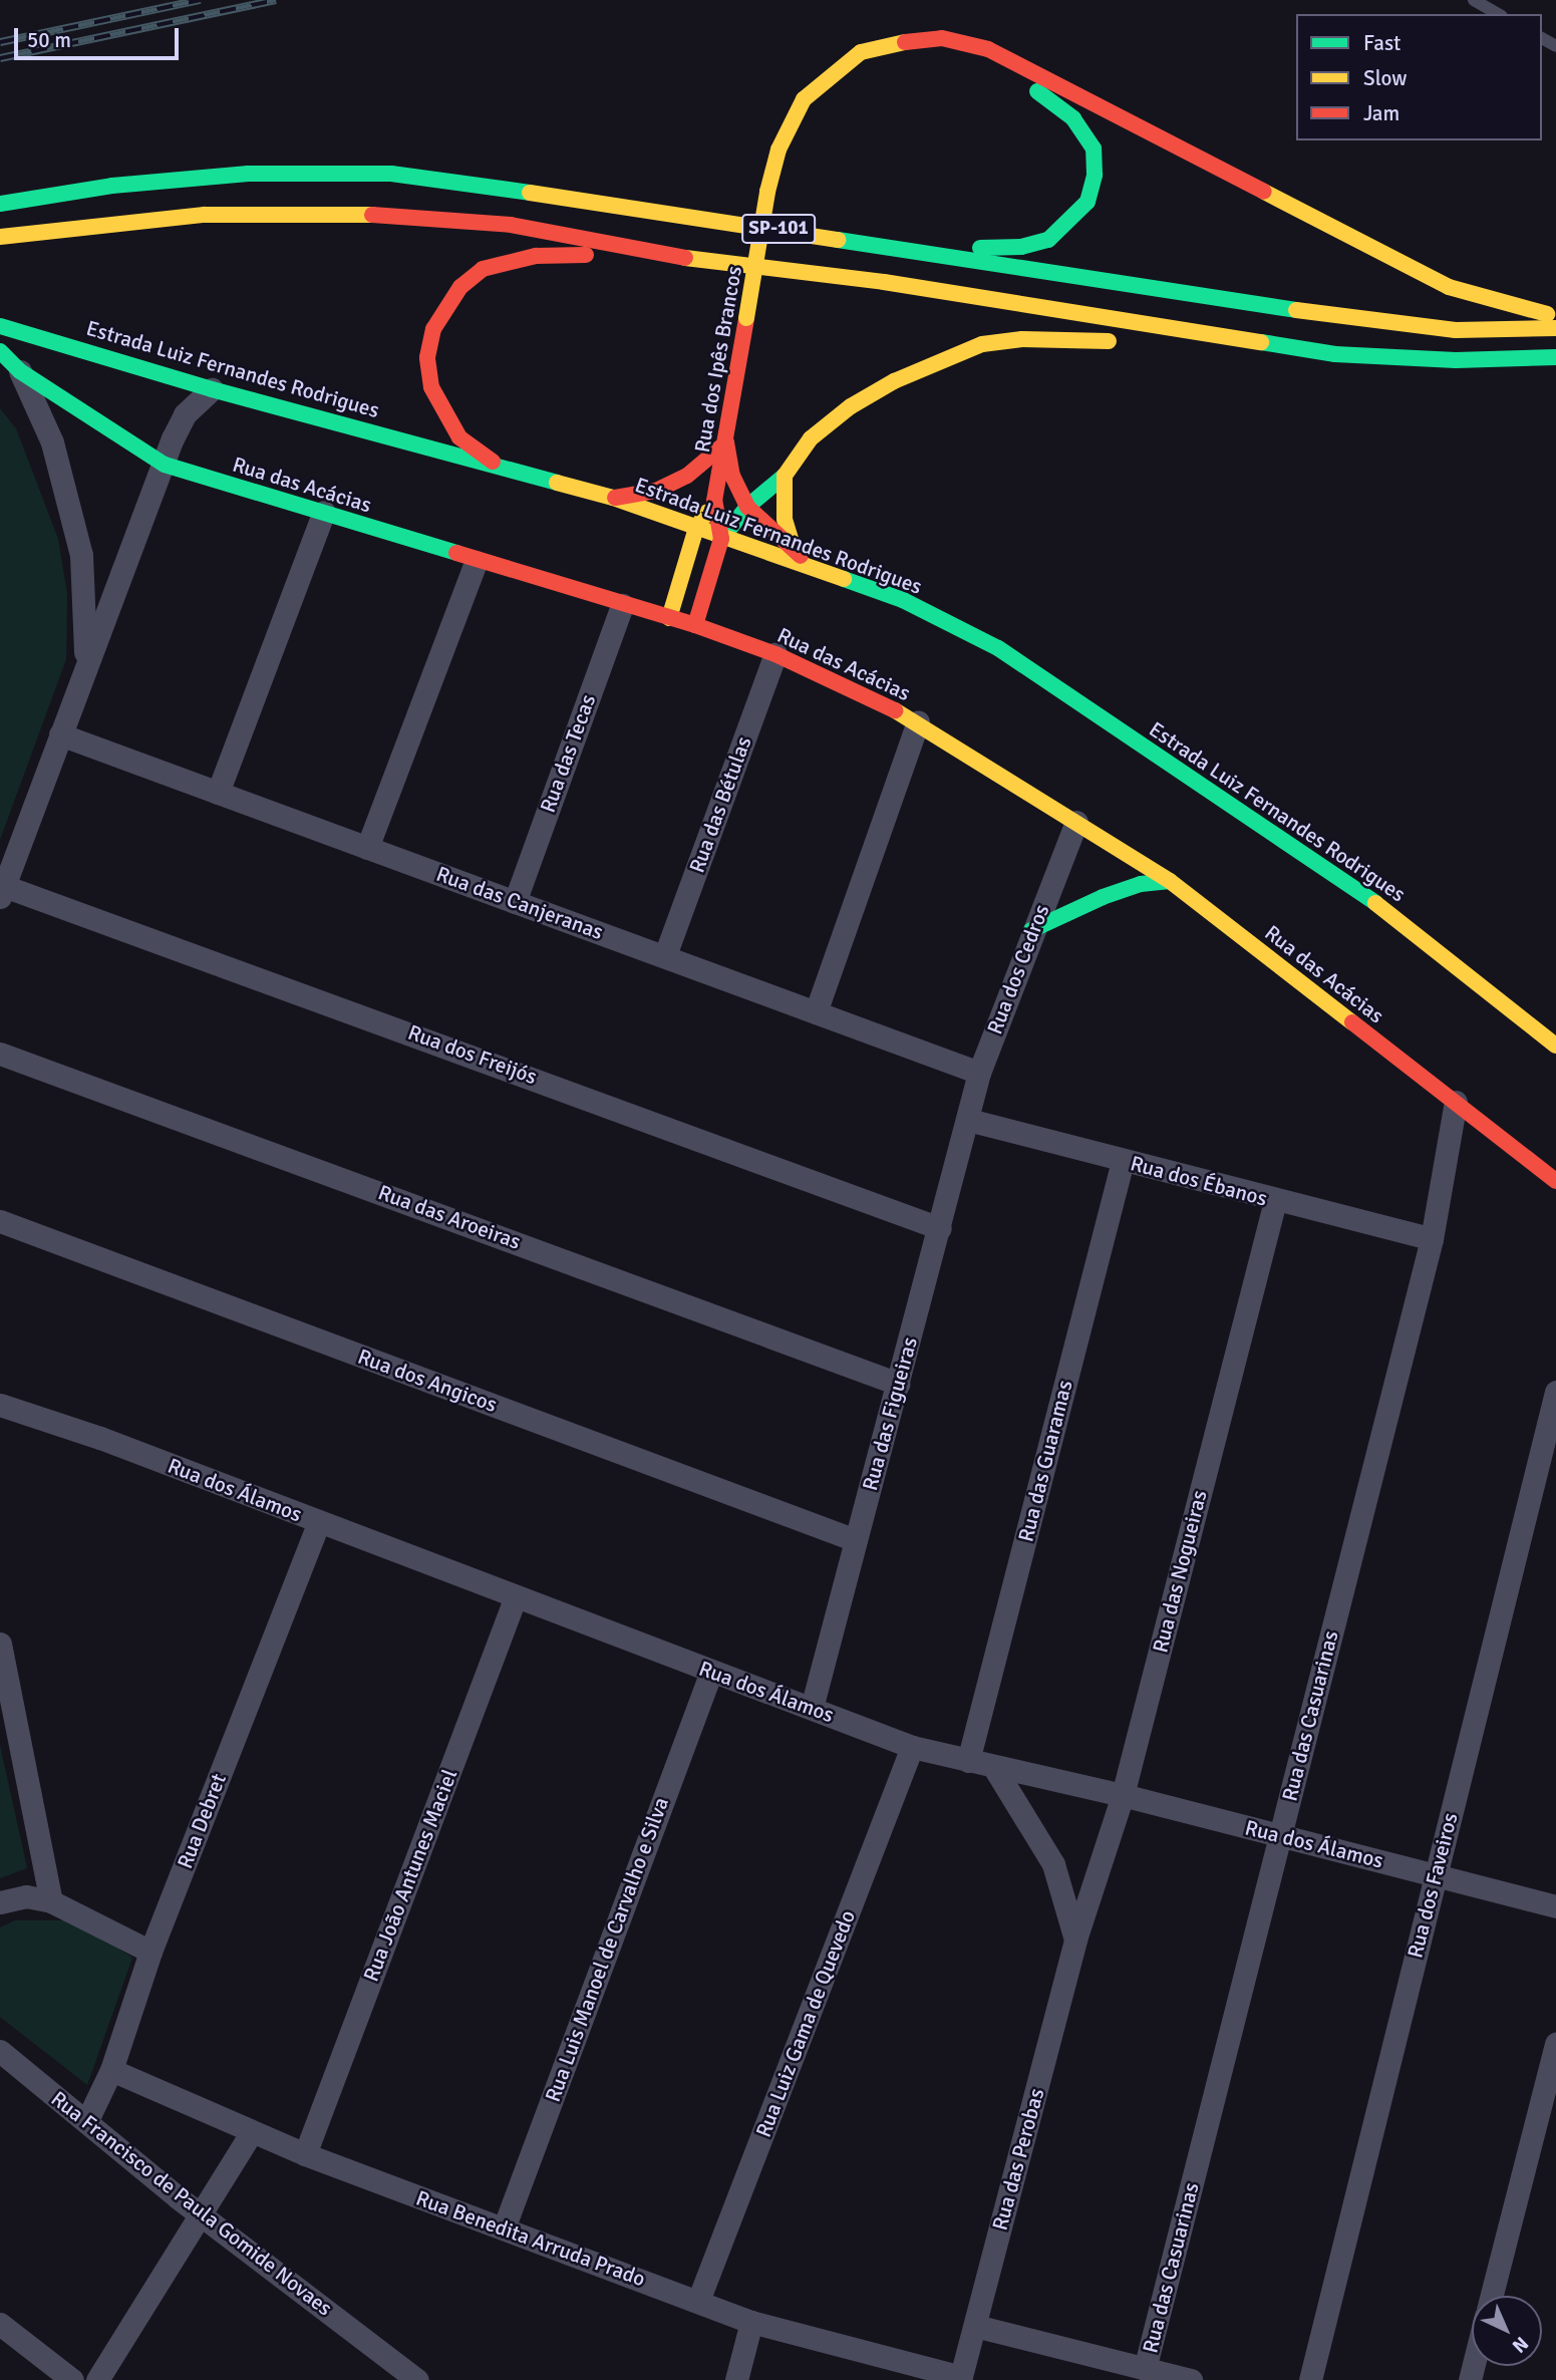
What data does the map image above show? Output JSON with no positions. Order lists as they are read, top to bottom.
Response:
{
  "streets": {
    "main road": [
      "SP-101",
      "Rua dos Ipês Brancos",
      "Estrada Luiz Fernandes Rodrigues",
      "Rua das Acácias"
    ],
    "street": [
      "Rua das Tecas",
      "Rua das Bétulas",
      "Rua das Canjeranas",
      "Rua dos Cedros",
      "Rua dos Freijós",
      "Rua dos Ébanos",
      "Rua das Aroeiras",
      "Rua dos Angicos",
      "Rua das Figueiras",
      "Rua das Guaramas",
      "Rua dos Álamos",
      "Rua das Nogueiras",
      "Rua das Casuarinas",
      "Rua Debret",
      "Rua João Antunes Maciel",
      "Rua dos Faveiros",
      "Rua Luis Manoel de Carvalho e Silva",
      "Rua Luiz Gama de Quevedo",
      "Rua das Perobas",
      "Rua Francisco de Paula Gomide Novaes",
      "Rua Benedita Arruda Prado"
    ]
  },
  "crossings": [
    ["Rua dos Ipês Brancos", "Estrada Luiz Fernandes Rodrigues"],
    ["Rua dos Ipês Brancos", "Rua das Acácias"],
    ["Rua das Acácias", "Rua das Tecas"],
    ["Rua das Acácias", "Rua das Bétulas"],
    ["Rua das Acácias", "Rua dos Cedros"],
    ["Rua das Acácias", "Rua das Casuarinas"],
    ["Rua das Tecas", "Rua das Canjeranas"],
    ["Rua das Bétulas", "Rua das Canjeranas"],
    ["Rua das Canjeranas", "Rua dos Cedros"],
    ["Rua dos Cedros", "Rua dos Ébanos"],
    ["Rua dos Cedros", "Rua das Figueiras"],
    ["Rua dos Freijós", "Rua das Figueiras"],
    ["Rua dos Ébanos", "Rua das Figueiras"],
    ["Rua dos Ébanos", "Rua das Guaramas"],
    ["Rua dos Ébanos", "Rua das Nogueiras"],
    ["Rua dos Ébanos", "Rua das Casuarinas"],
    ["Rua das Aroeiras", "Rua das Figueiras"],
    ["Rua dos Angicos", "Rua das Figueiras"],
    ["Rua das Figueiras", "Rua dos Álamos"],
    ["Rua das Guaramas", "Rua dos Álamos"],
    ["Rua dos Álamos", "Rua das Nogueiras"],
    ["Rua dos Álamos", "Rua das Casuarinas"],
    ["Rua dos Álamos", "Rua Debret"],
    ["Rua dos Álamos", "Rua João Antunes Maciel"],
    ["Rua dos Álamos", "Rua dos Faveiros"],
    ["Rua dos Álamos", "Rua Luis Manoel de Carvalho e Silva"],
    ["Rua dos Álamos", "Rua Luiz Gama de Quevedo"],
    ["Rua das Nogueiras", "Rua das Perobas"],
    ["Rua Debret", "Rua Francisco de Paula Gomide Novaes"],
    ["Rua Debret", "Rua Benedita Arruda Prado"],
    ["Rua João Antunes Maciel", "Rua Benedita Arruda Prado"],
    ["Rua Luis Manoel de Carvalho e Silva", "Rua Benedita Arruda Prado"],
    ["Rua Luiz Gama de Quevedo", "Rua Benedita Arruda Prado"],
    ["Rua das Perobas", "Rua Benedita Arruda Prado"]
  ],
  "legend": ["Fast", "Slow", "Jam"],
  "scale_bar": "50 m",
  "north": "bottom right"
}
